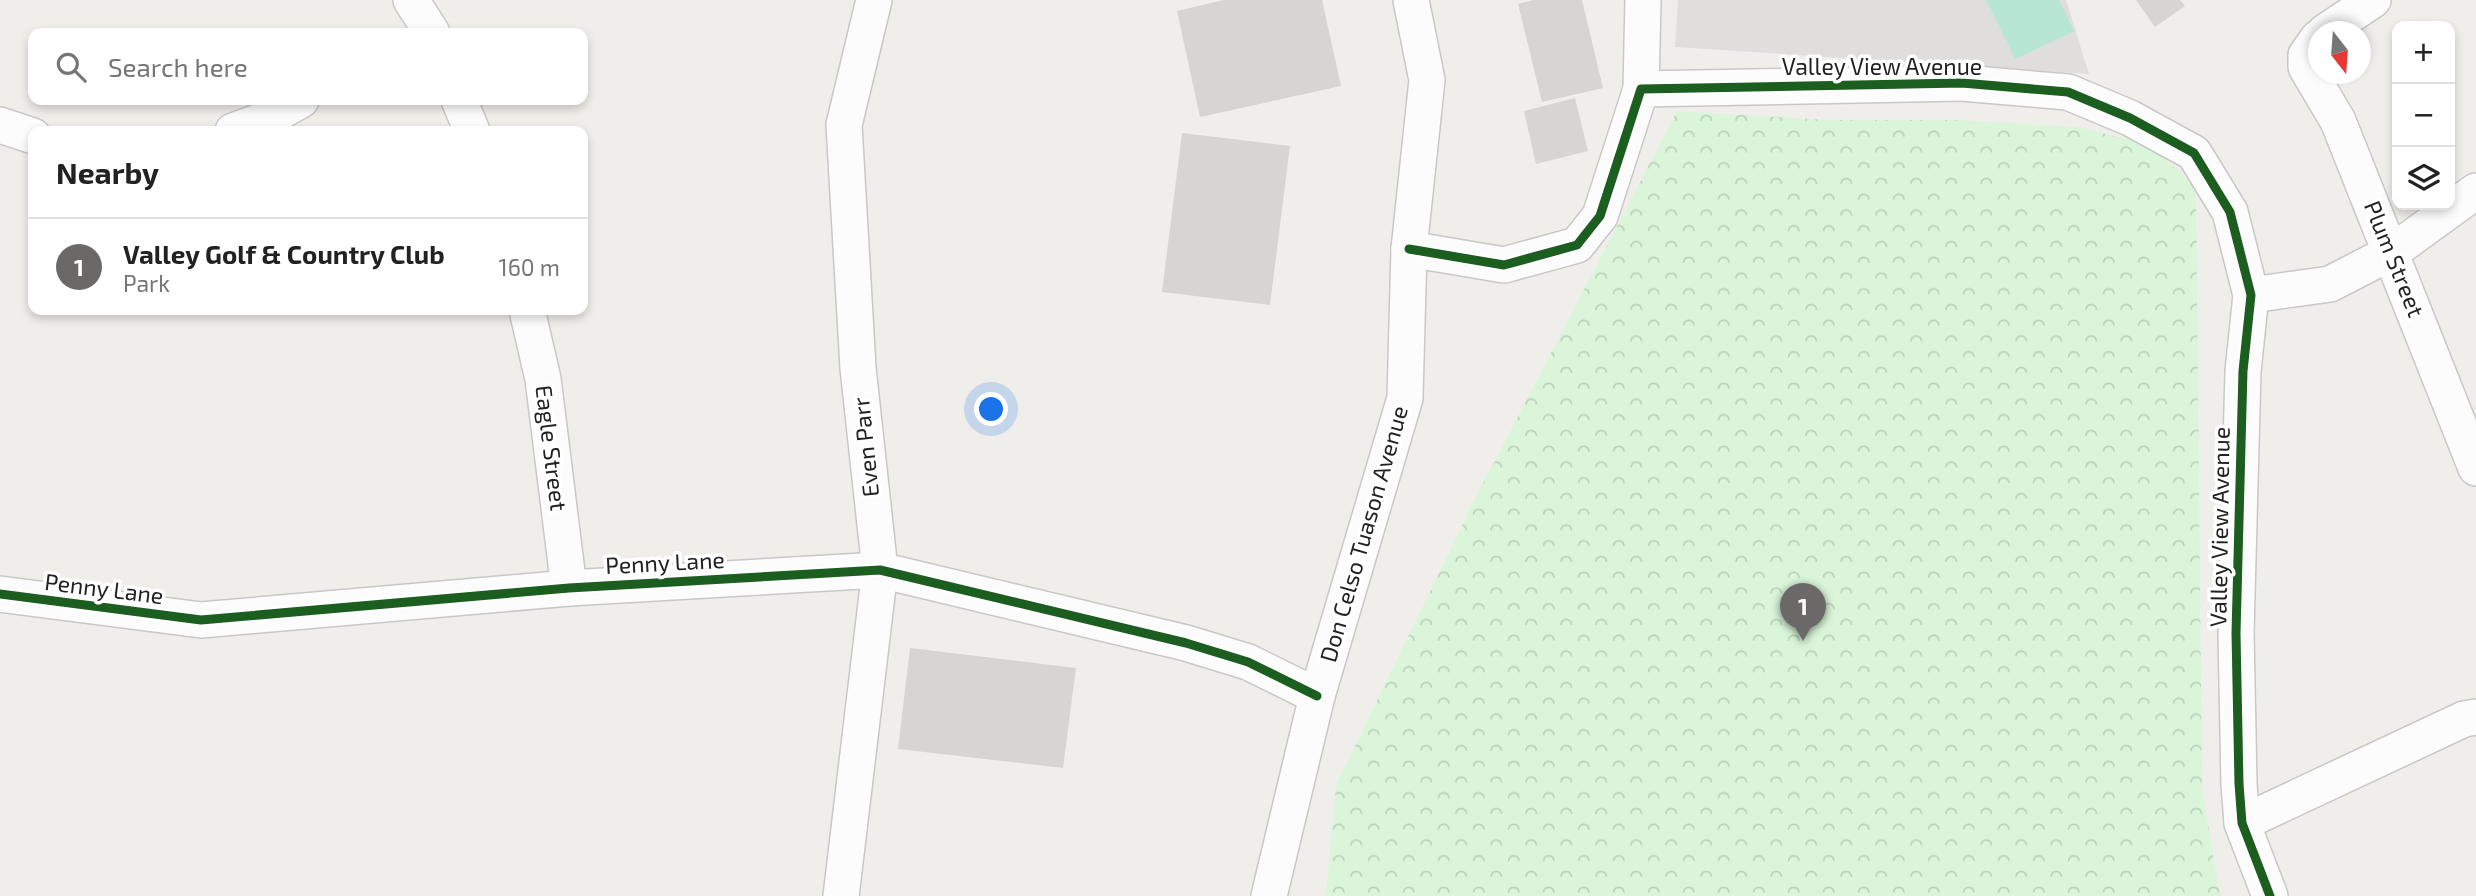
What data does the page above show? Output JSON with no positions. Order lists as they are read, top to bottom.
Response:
{
  "streets": {
    "street": [
      "Valley View Avenue",
      "Plum Street",
      "Even Parr",
      "Eagle Street",
      "Don Celso Tuason Avenue",
      "Penny Lane"
    ]
  },
  "crossings": [
    ["Even Parr", "Penny Lane"],
    ["Eagle Street", "Penny Lane"],
    ["Don Celso Tuason Avenue", "Penny Lane"]
  ],
  "north": "bottom",
  "page": {
    "map_buttons": ["+", "−"],
    "search": "Search here",
    "heading": "Nearby",
    "list": [
      {
        "mark": "1",
        "name": "Valley Golf & Country Club",
        "note": "Park",
        "value": "160 m"
      }
    ],
    "pins": "1"
  }
}
